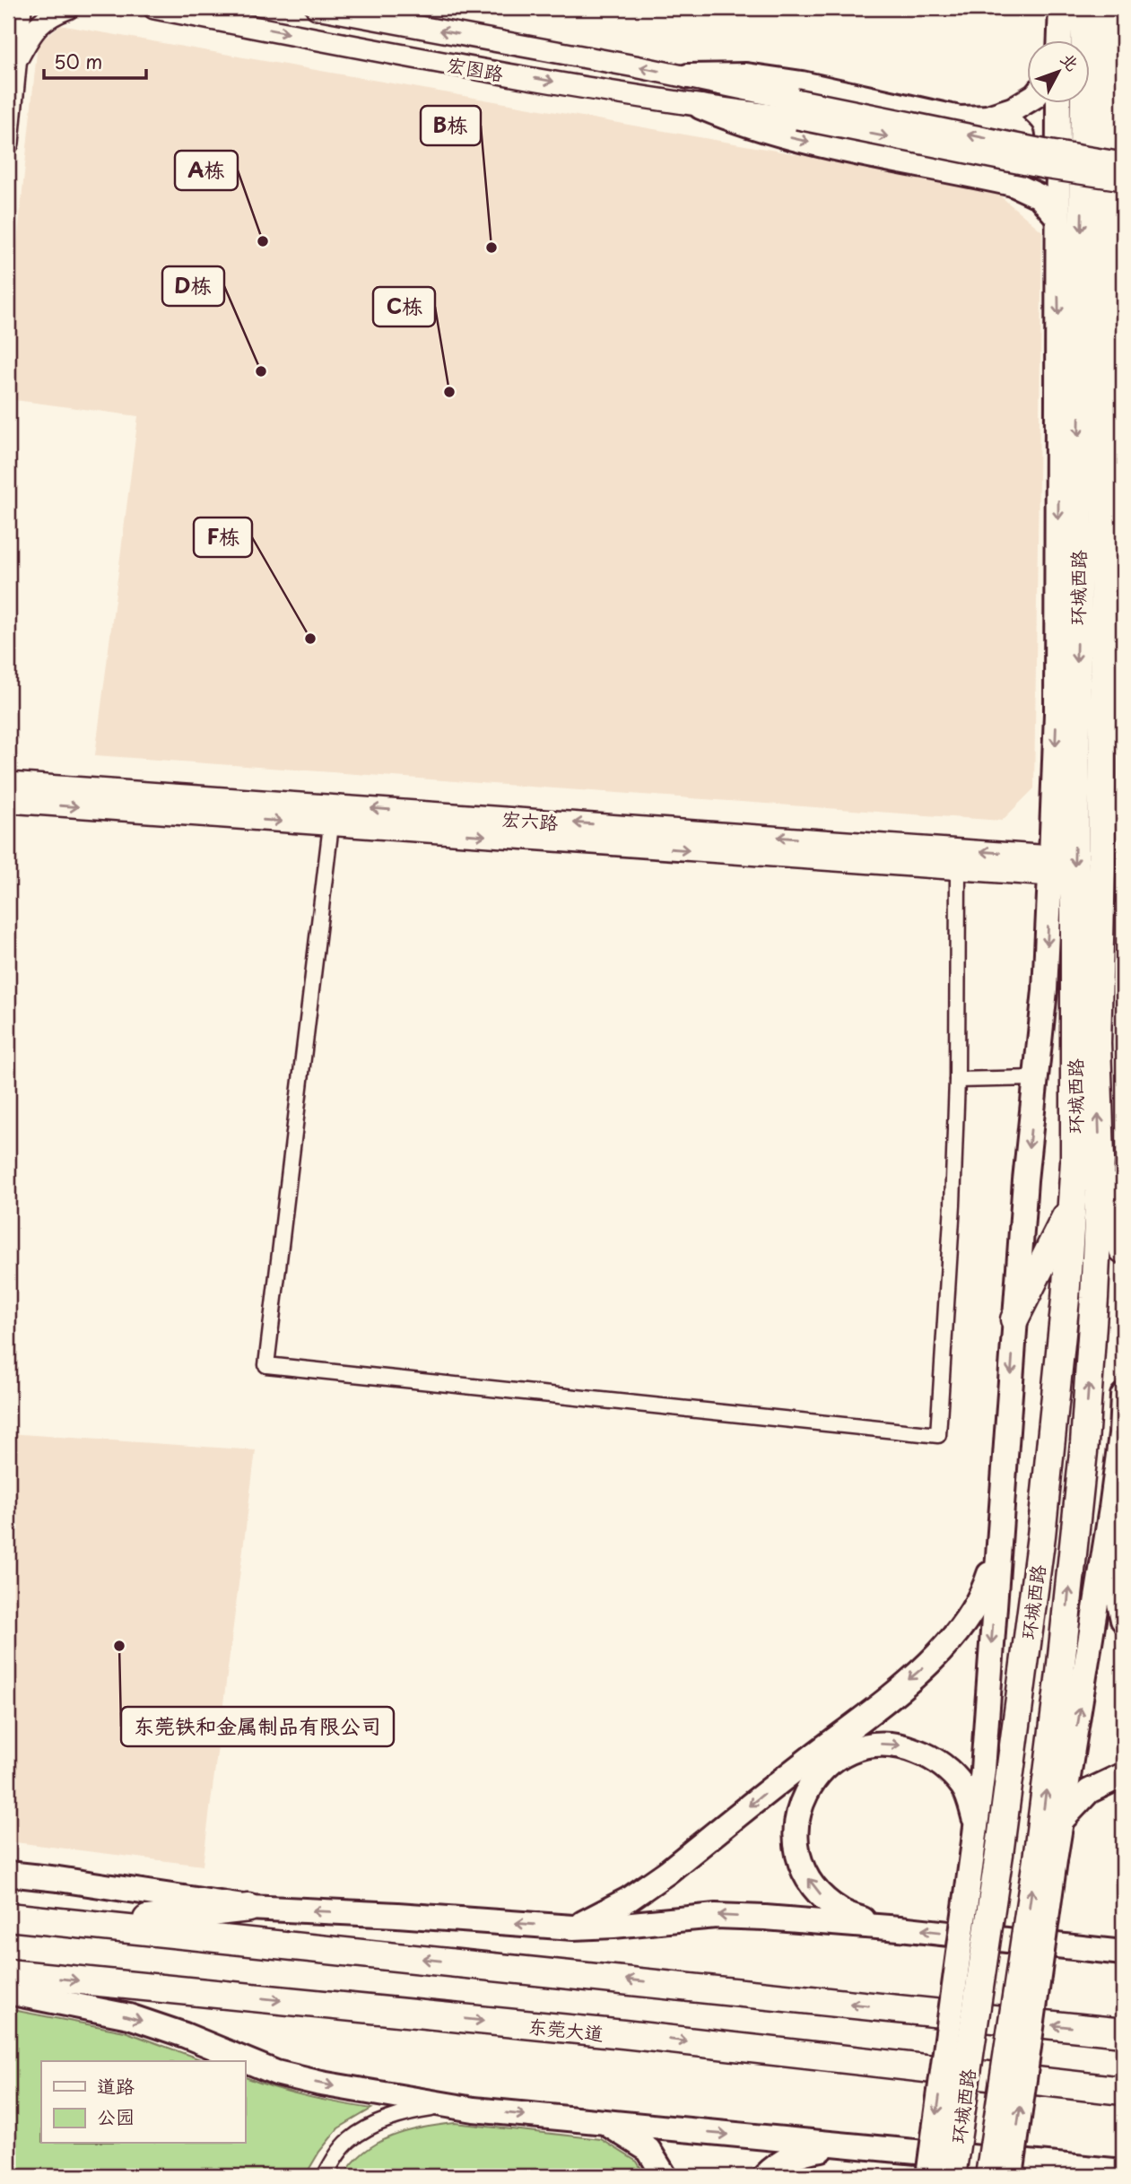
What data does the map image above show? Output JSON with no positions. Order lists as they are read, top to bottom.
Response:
{
  "streets": {
    "highway": ["环城西路", "东莞大道"],
    "street": ["宏图路", "宏六路"]
  },
  "places": [
    "A栋",
    "B栋",
    "D栋",
    "C栋",
    "F栋",
    "东莞铁和金属制品有限公司"
  ],
  "legend": ["道路", "公园"],
  "scale_bar": "50 m",
  "north": "top right"
}
